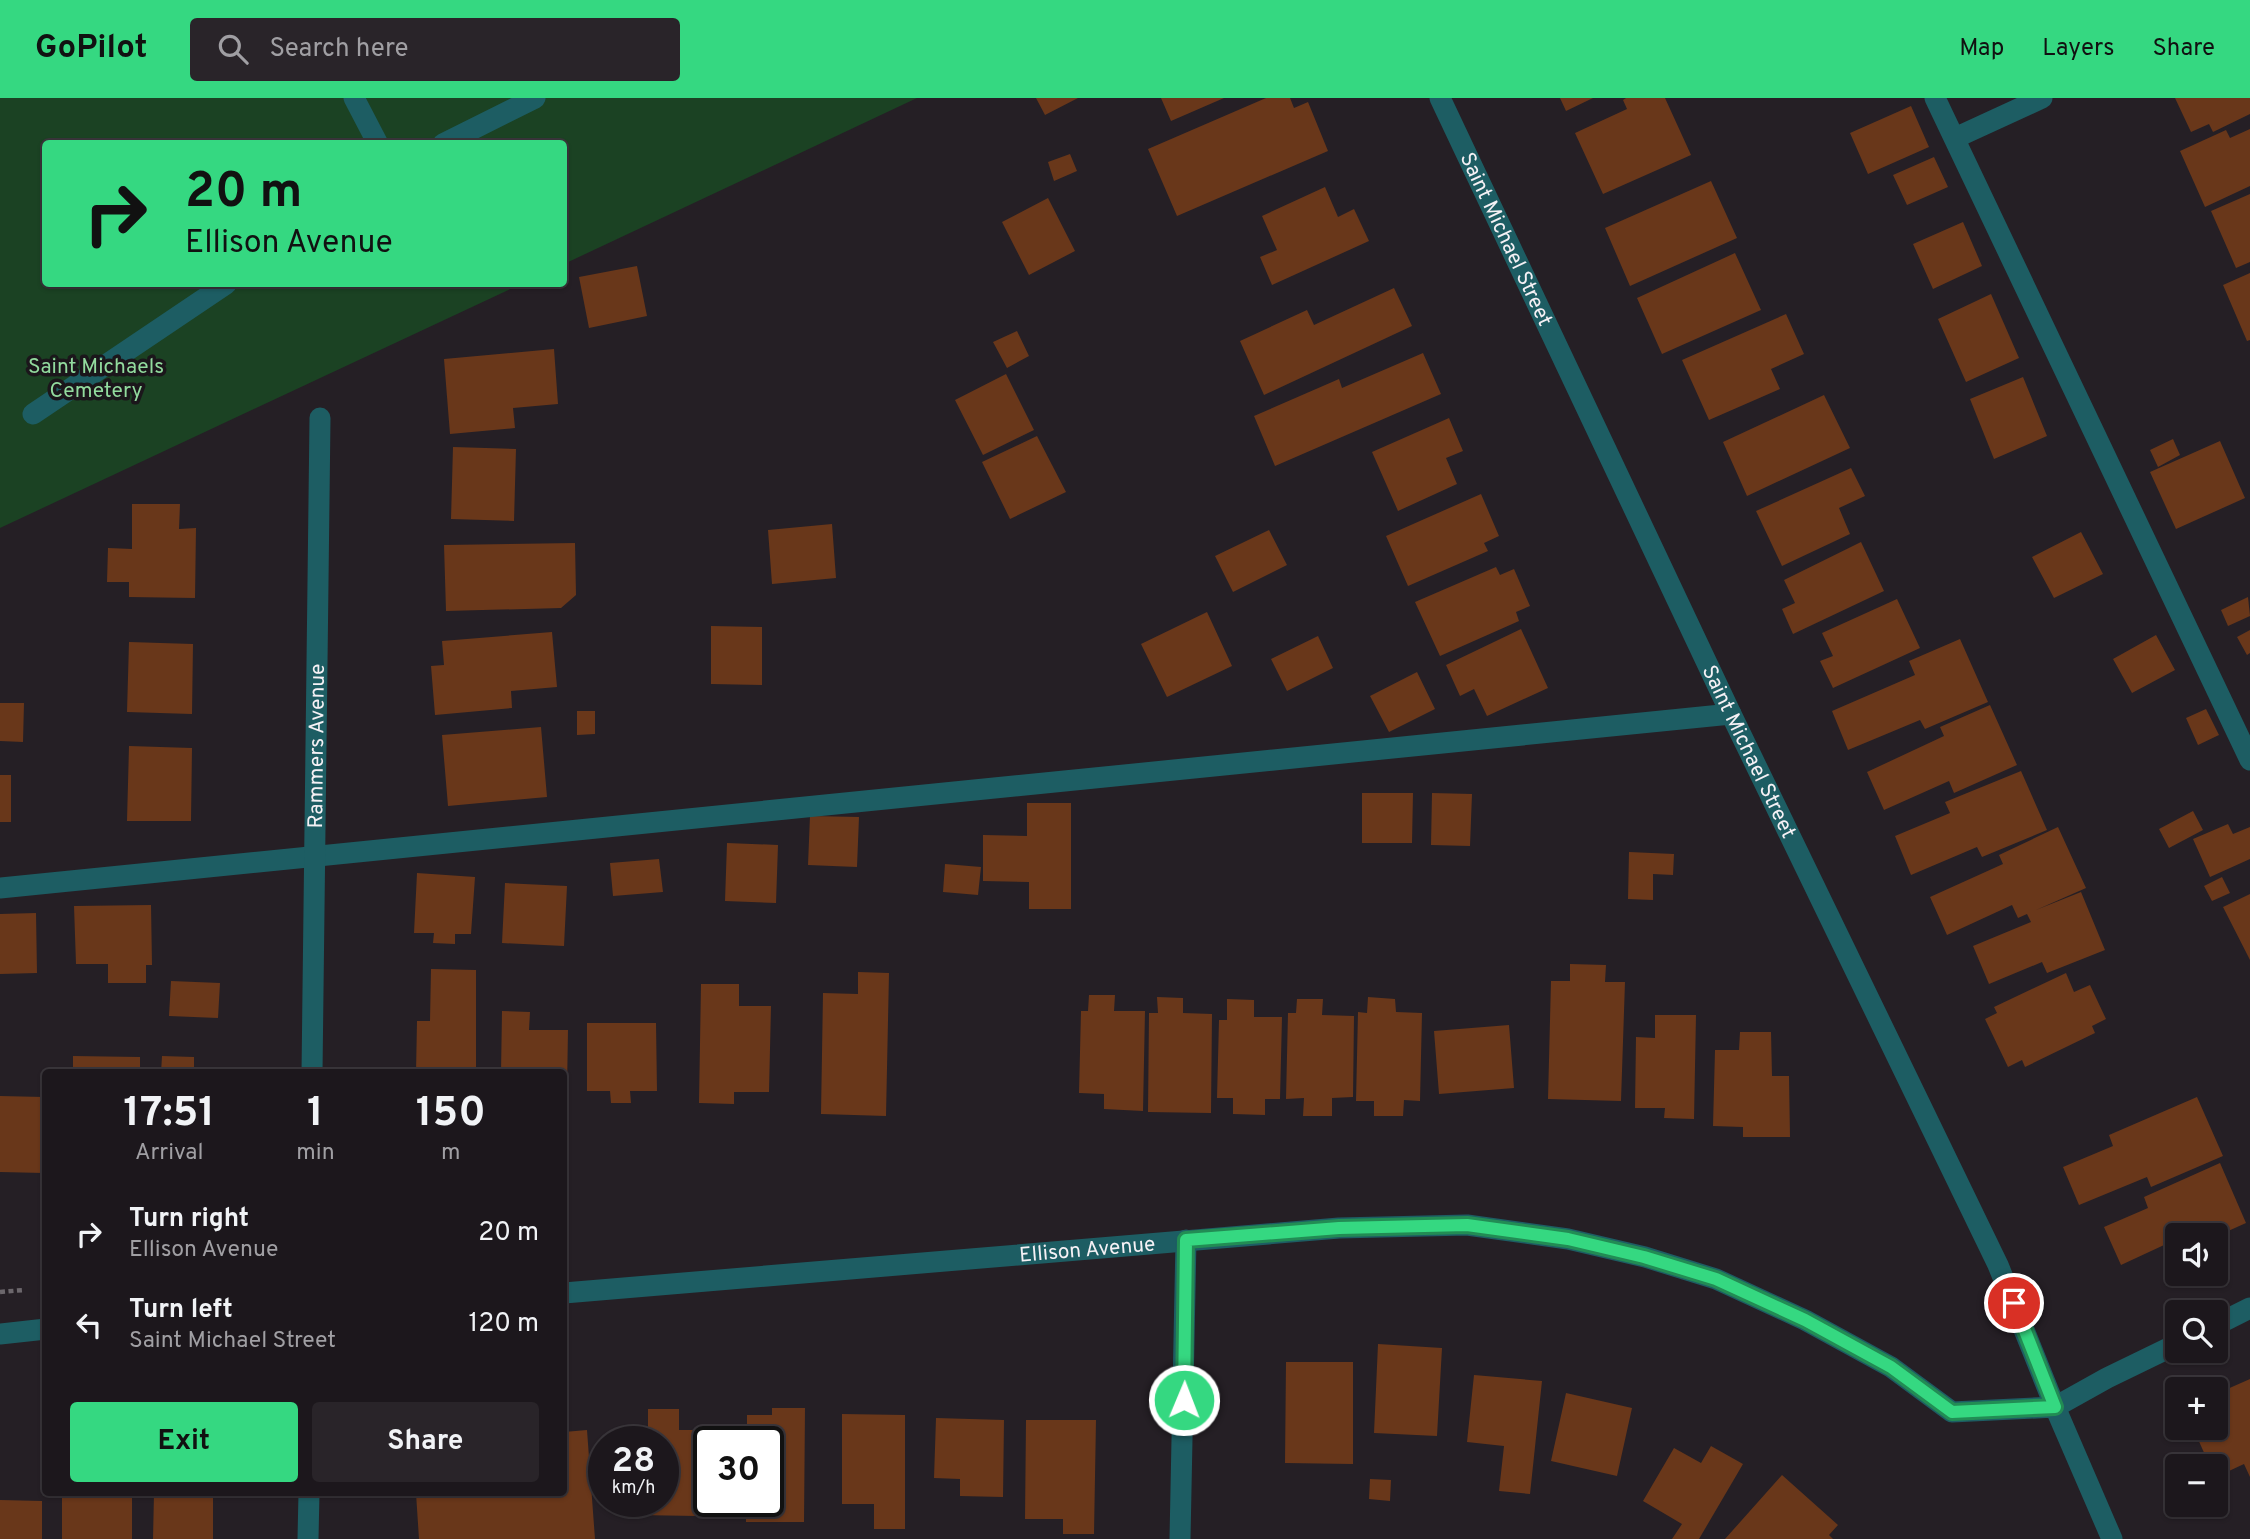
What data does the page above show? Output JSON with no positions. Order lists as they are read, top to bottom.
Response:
{
  "streets": {
    "street": ["Saint Michael Street", "Rammers Avenue", "Ellison Avenue"]
  },
  "crossings": [
    ["Saint Michael Street", "Ellison Avenue"]
  ],
  "parks": ["Saint Michaels Cemetery"],
  "page": {
    "header": "GoPilot",
    "search": "Search here",
    "nav": ["Map", "Layers", "Share"],
    "turn": ["20 m", "Ellison Avenue"],
    "eta": [
      "17:51",
      "Arrival",
      "1",
      "min",
      "150",
      "m"
    ],
    "list": [
      {
        "name": "Turn right",
        "note": "Ellison Avenue",
        "value": "20 m"
      },
      {
        "name": "Turn left",
        "note": "Saint Michael Street",
        "value": "120 m"
      }
    ],
    "map_buttons": ["+", "−"],
    "buttons": ["Exit", "Share"],
    "speed": "28 km/h",
    "limit": "30"
  }
}
